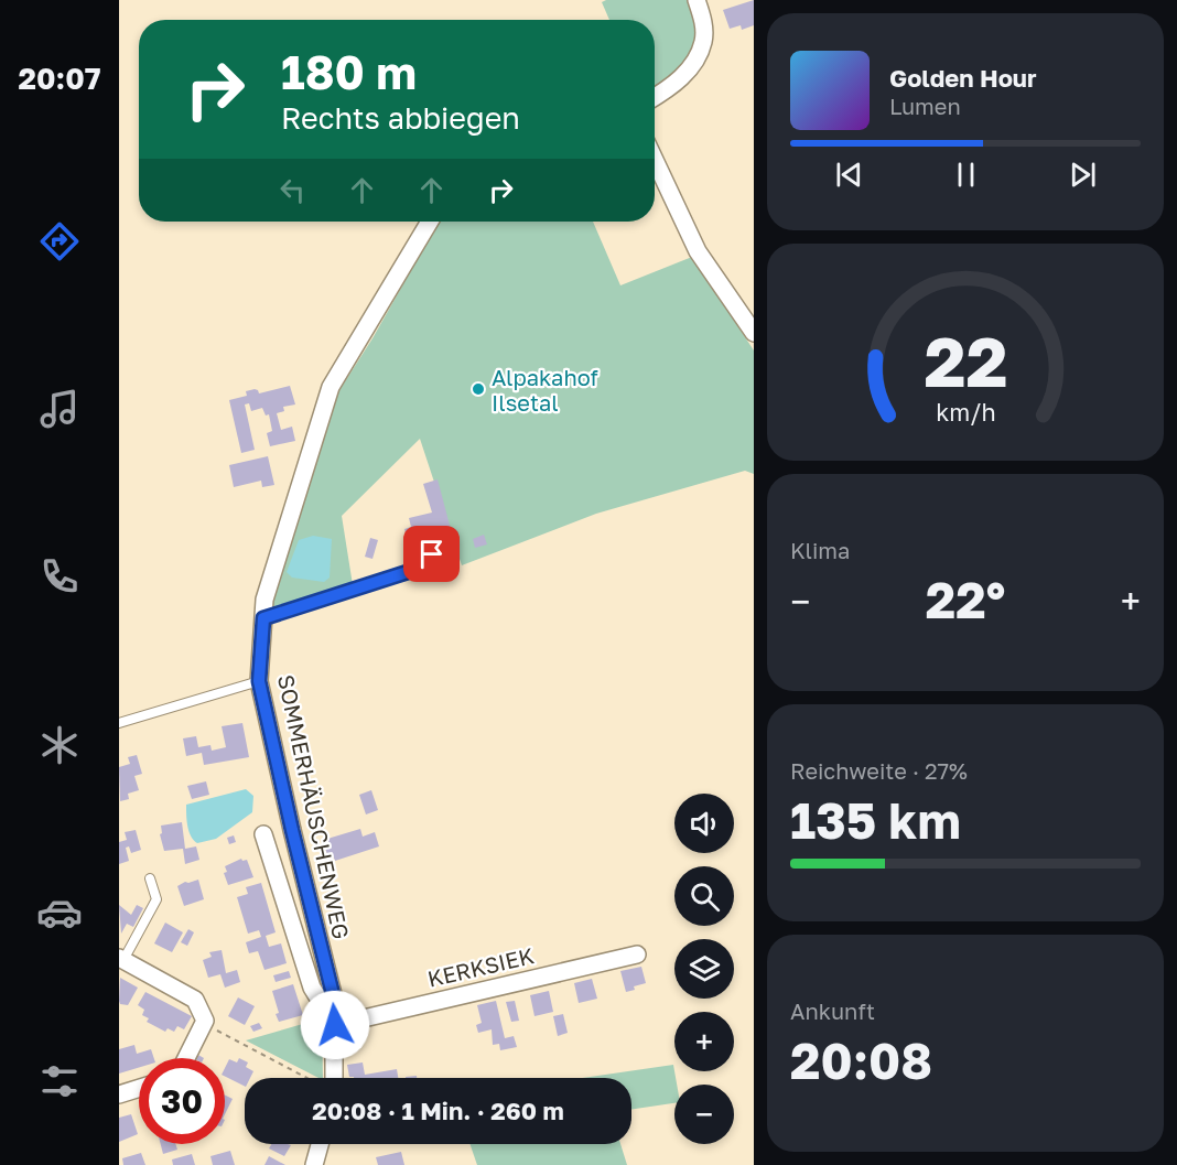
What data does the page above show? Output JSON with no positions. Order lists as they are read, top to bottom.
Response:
{
  "streets": {
    "street": ["SOMMERHÄUSCHENWEG", "KERKSIEK"]
  },
  "crossings": [
    ["SOMMERHÄUSCHENWEG", "KERKSIEK"]
  ],
  "places": ["Alpakahof Ilsetal"],
  "page": {
    "tabs": "20:07",
    "turn": ["180 m", "Rechts abbiegen"],
    "song": ["Golden Hour", "Lumen"],
    "tile": [
      "Klima",
      ["Reichweite · 27%", "135 km"],
      ["Ankunft", "20:08"]
    ],
    "heat": ["−", "22°", "+"],
    "map_buttons": ["+", "−"],
    "limit": "30",
    "trip": "20:08 · 1 Min. · 260 m",
    "gauge": ["22", "km/h"]
  }
}
